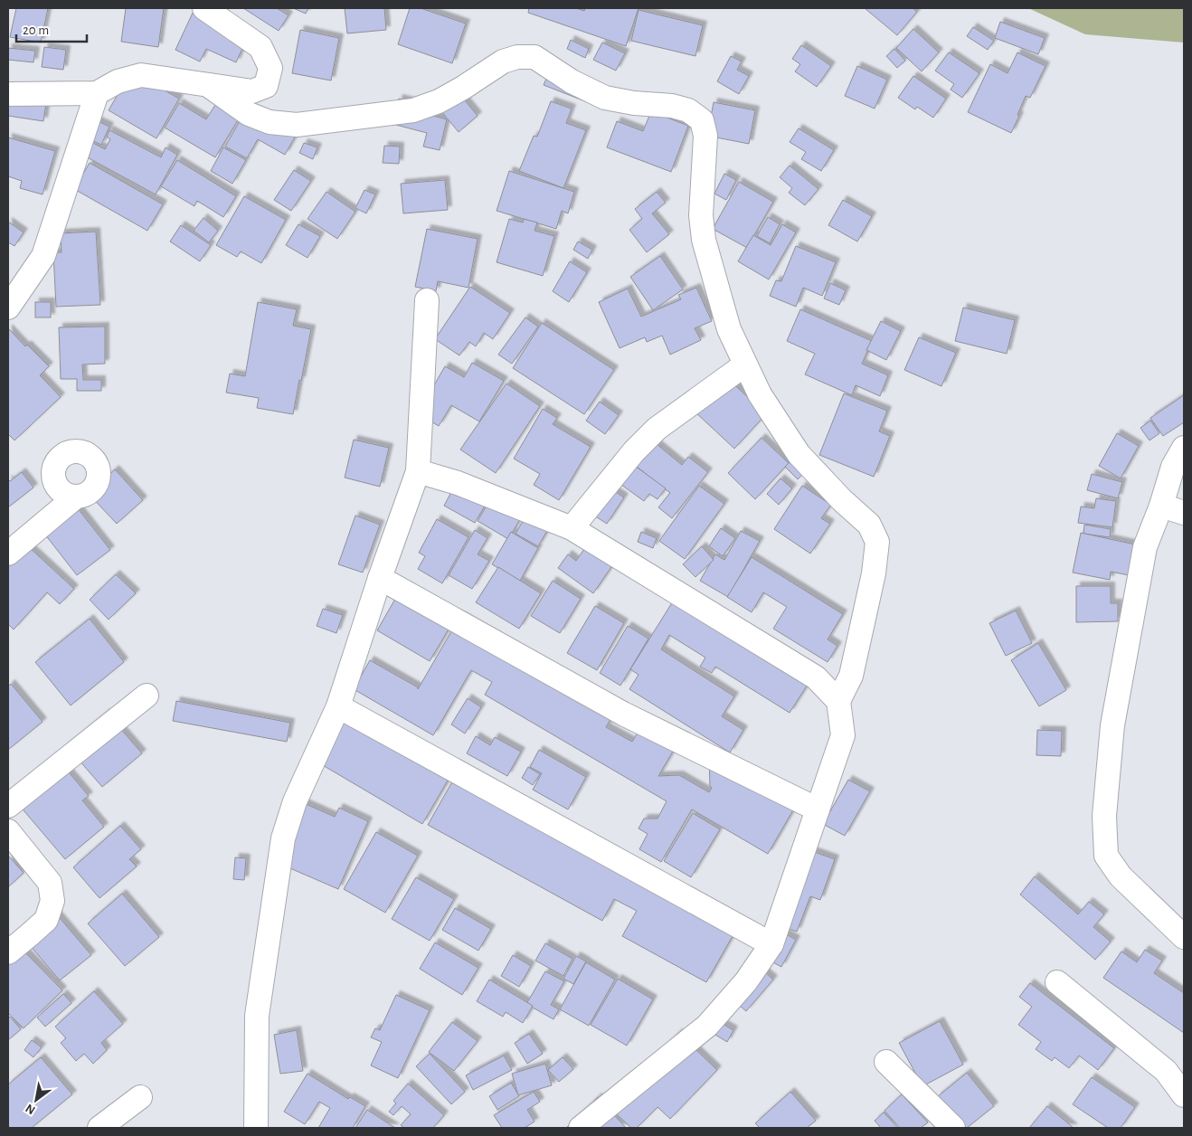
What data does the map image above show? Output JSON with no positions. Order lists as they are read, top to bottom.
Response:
{
  "scale_bar": "20 m",
  "north": "bottom left"
}
